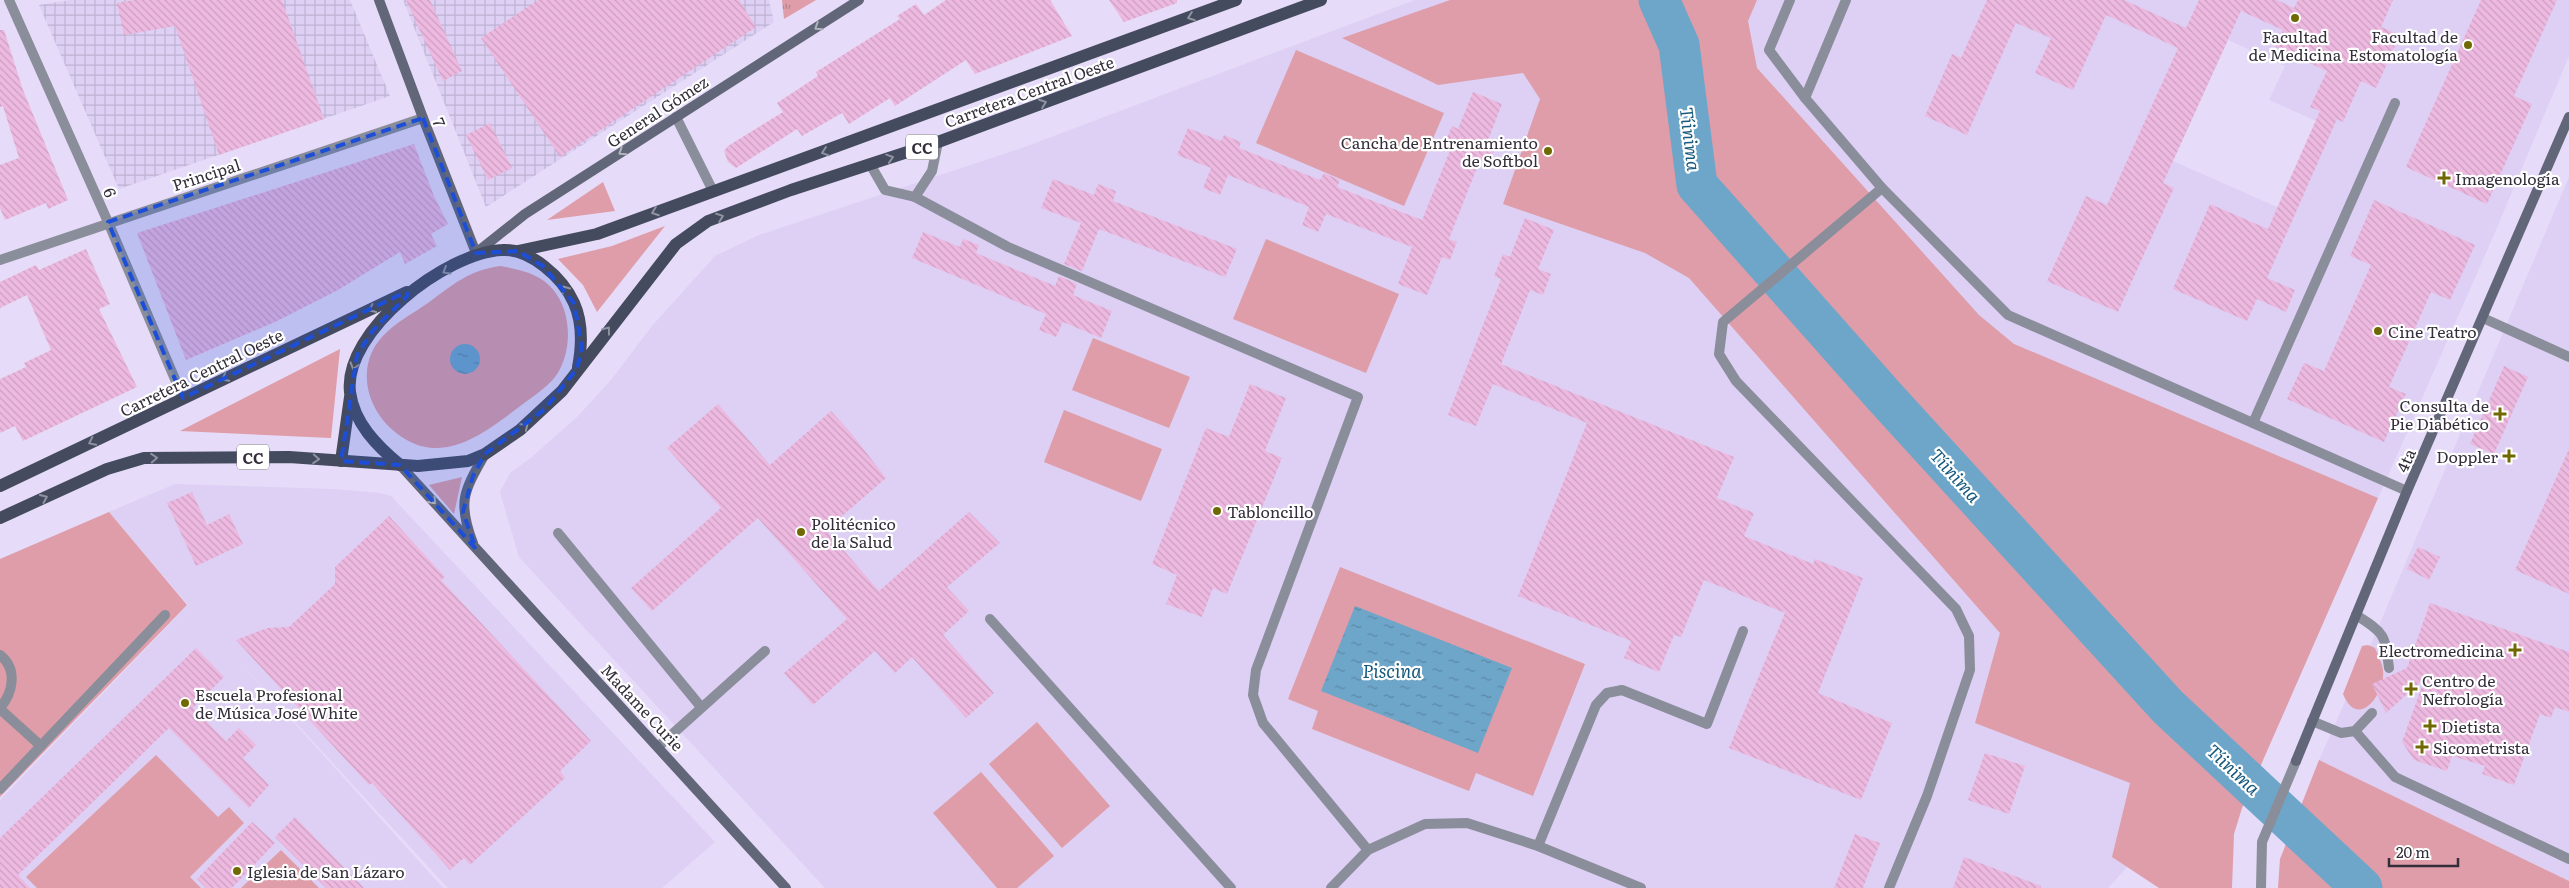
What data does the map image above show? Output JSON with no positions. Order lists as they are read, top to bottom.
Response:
{
  "streets": {
    "main road": [
      "Carretera Central Oeste",
      "General Gómez",
      "7",
      "CC",
      "4ta",
      "Madame Curie"
    ],
    "street": ["Principal", "6"]
  },
  "crossings": [
    ["Carretera Central Oeste", "CC"],
    ["Carretera Central Oeste", "6"],
    ["General Gómez", "7"],
    ["General Gómez", "CC"],
    ["7", "CC"],
    ["7", "Principal"],
    ["CC", "Madame Curie"],
    ["Principal", "6"]
  ],
  "one_way": ["General Gómez"],
  "water": ["Tíinima", "Piscina"],
  "places": {
    "other": [
      "Facultad de Medicina",
      "Facultad de Estomatología",
      "Cancha de Entrenamiento de Softbol",
      "Cine Teatro",
      "Tabloncillo",
      "Politécnico de la Salud",
      "Escuela Profesional de Música José White",
      "Iglesia de San Lázaro"
    ],
    "health": [
      "Imagenología",
      "Consulta de Pie Diabético",
      "Doppler",
      "Electromedicina",
      "Centro de Nefrología",
      "Dietista",
      "Sicometrista"
    ]
  },
  "scale_bar": "20 m"
}
